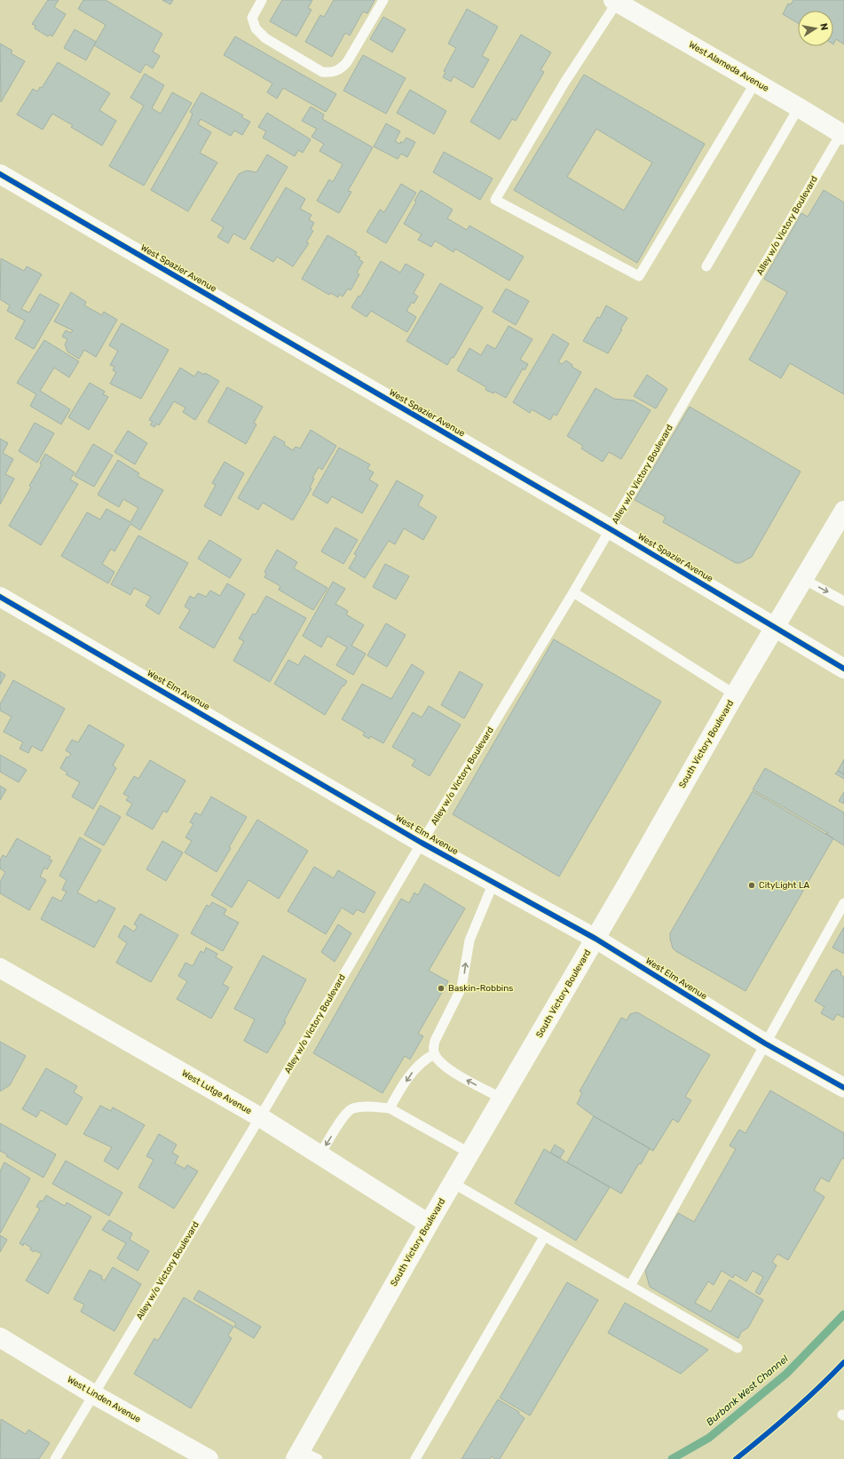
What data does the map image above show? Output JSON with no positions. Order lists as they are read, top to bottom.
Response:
{
  "streets": {
    "street": [
      "West Alameda Avenue",
      "West Spazier Avenue",
      "West Elm Avenue",
      "South Victory Boulevard",
      "West Lutge Avenue",
      "West Linden Avenue"
    ],
    "lane": ["Alley w/o Victory Boulevard"]
  },
  "crossings": [
    ["West Alameda Avenue", "Alley w/o Victory Boulevard"],
    ["Alley w/o Victory Boulevard", "West Spazier Avenue"],
    ["Alley w/o Victory Boulevard", "West Elm Avenue"],
    ["Alley w/o Victory Boulevard", "West Lutge Avenue"],
    ["Alley w/o Victory Boulevard", "West Linden Avenue"],
    ["West Spazier Avenue", "South Victory Boulevard"],
    ["West Elm Avenue", "South Victory Boulevard"],
    ["South Victory Boulevard", "West Lutge Avenue"]
  ],
  "water": ["Burbank West Channel"],
  "places": ["CityLight LA", "Baskin-Robbins"],
  "north": "right"
}
